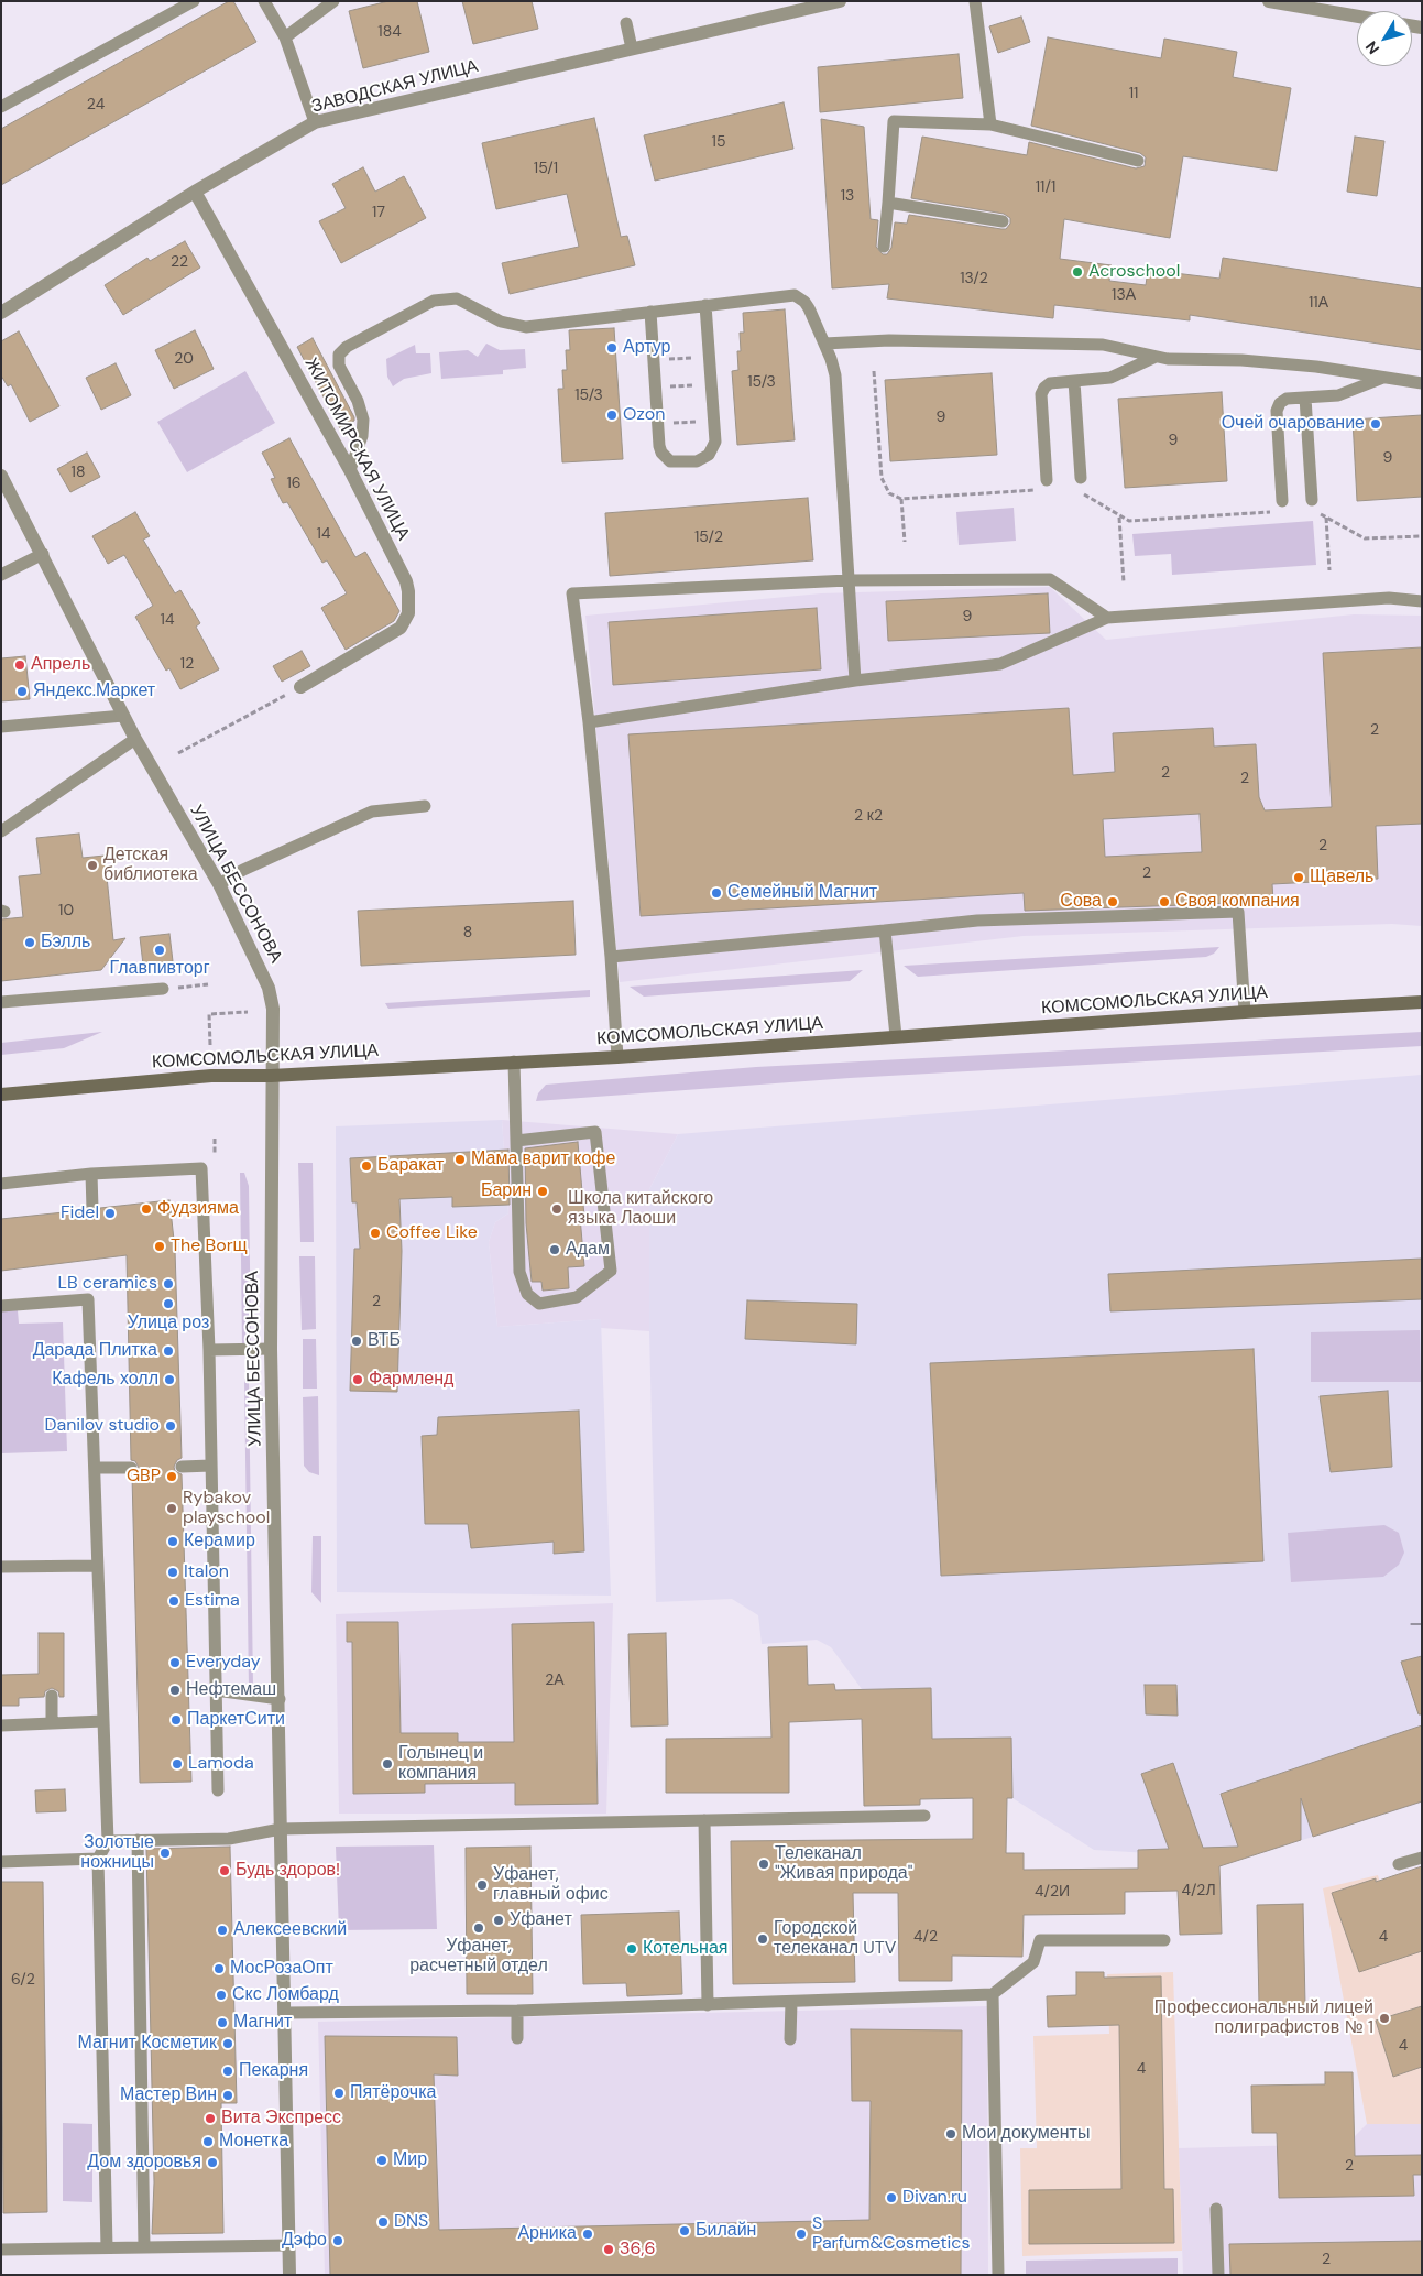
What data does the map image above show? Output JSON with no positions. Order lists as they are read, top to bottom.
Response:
{
  "streets": {
    "main road": ["КОМСОМОЛЬСКАЯ УЛИЦА"],
    "street": ["ЗАВОДСКАЯ УЛИЦА", "ЖИТОМИРСКАЯ УЛИЦА", "УЛИЦА БЕССОНОВА"]
  },
  "crossings": [
    ["ЗАВОДСКАЯ УЛИЦА", "ЖИТОМИРСКАЯ УЛИЦА"],
    ["УЛИЦА БЕССОНОВА", "КОМСОМОЛЬСКАЯ УЛИЦА"]
  ],
  "places": [
    "Acroschool",
    "Артур",
    "Ozon",
    "Очей очарование",
    "Апрель",
    "Яндекс.Маркет",
    "Детская библиотека",
    "Щавель",
    "Семейный Магнит",
    "Сова",
    "Своя компания",
    "Бэлль",
    "Главпивторг",
    "Мама варит кофе",
    "Баракат",
    "Барин",
    "Фудзияма",
    "Школа китайского языка Лаоши",
    "Fidel",
    "Coffee Like",
    "The Borщ",
    "Адам",
    "LB ceramics",
    "Улица роз",
    "ВТБ",
    "Дарада Плитка",
    "Кафель холл",
    "Фармленд",
    "Danilov studio",
    "GBP",
    "Rybakov playschool",
    "Керамир",
    "Italon",
    "Estima",
    "Everyday",
    "Нефтемаш",
    "ПаркетСити",
    "Lamoda",
    "Голынец и компания",
    "Золотые ножницы",
    "Телеканал \"Живая природа\"",
    "Будь здоров!",
    "Уфанет, главный офис",
    "Уфанет",
    "Уфанет, расчетный отдел",
    "Алексеевский",
    "Городской телеканал UTV",
    "Котельная",
    "МосРозаОпт",
    "Скс Ломбард",
    "Профессиональный лицей полиграфистов № 1",
    "Магнит",
    "Магнит Косметик",
    "Пекарня",
    "Пятёрочка",
    "Мастер Вин",
    "Вита Экспресс",
    "Мои документы",
    "Монетка",
    "Мир",
    "Дом здоровья",
    "Divan.ru",
    "DNS",
    "Билайн",
    "Арника",
    "S Parfum&Cosmetics",
    "Дэфо",
    "36,6"
  ],
  "house_numbers": [
    "184",
    "11",
    "24",
    "15",
    "15/1",
    "11/1",
    "13",
    "17",
    "22",
    "13/2",
    "13А",
    "11А",
    "20",
    "15/3",
    "15/3",
    "9",
    "9",
    "9",
    "18",
    "16",
    "14",
    "15/2",
    "9",
    "14",
    "12",
    "2",
    "2",
    "2",
    "2 к2",
    "2",
    "2",
    "10",
    "8",
    "2",
    "2А",
    "4/2Л",
    "4/2И",
    "4/2",
    "4",
    "6/2",
    "4",
    "4",
    "2",
    "2"
  ],
  "north": "bottom left"
}
